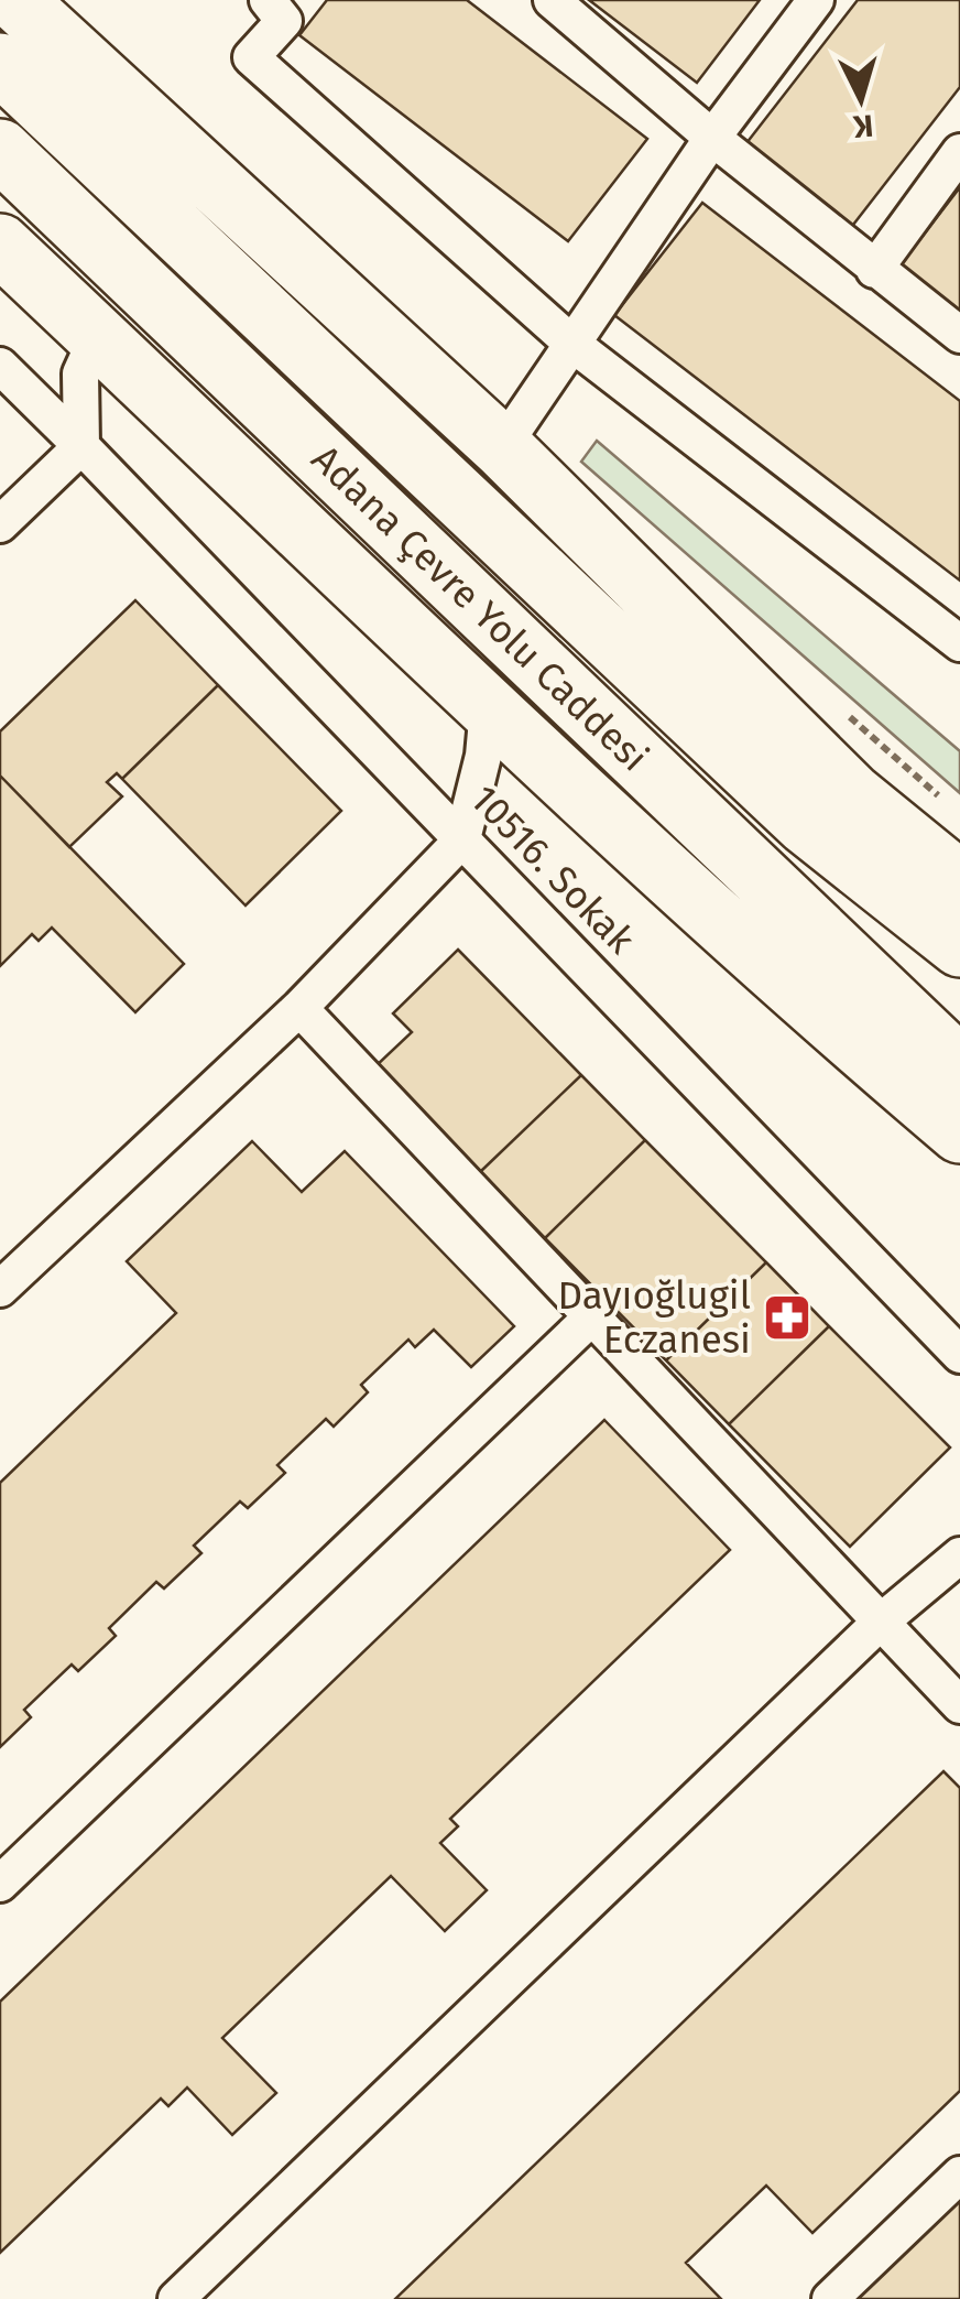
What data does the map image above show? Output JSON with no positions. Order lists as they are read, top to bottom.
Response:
{
  "streets": {
    "highway": ["Adana Çevre Yolu Caddesi"],
    "street": ["10516. Sokak"]
  },
  "places": {
    "pharmacy": ["Dayıoğlugil Eczanesi"]
  },
  "north": "bottom"
}
